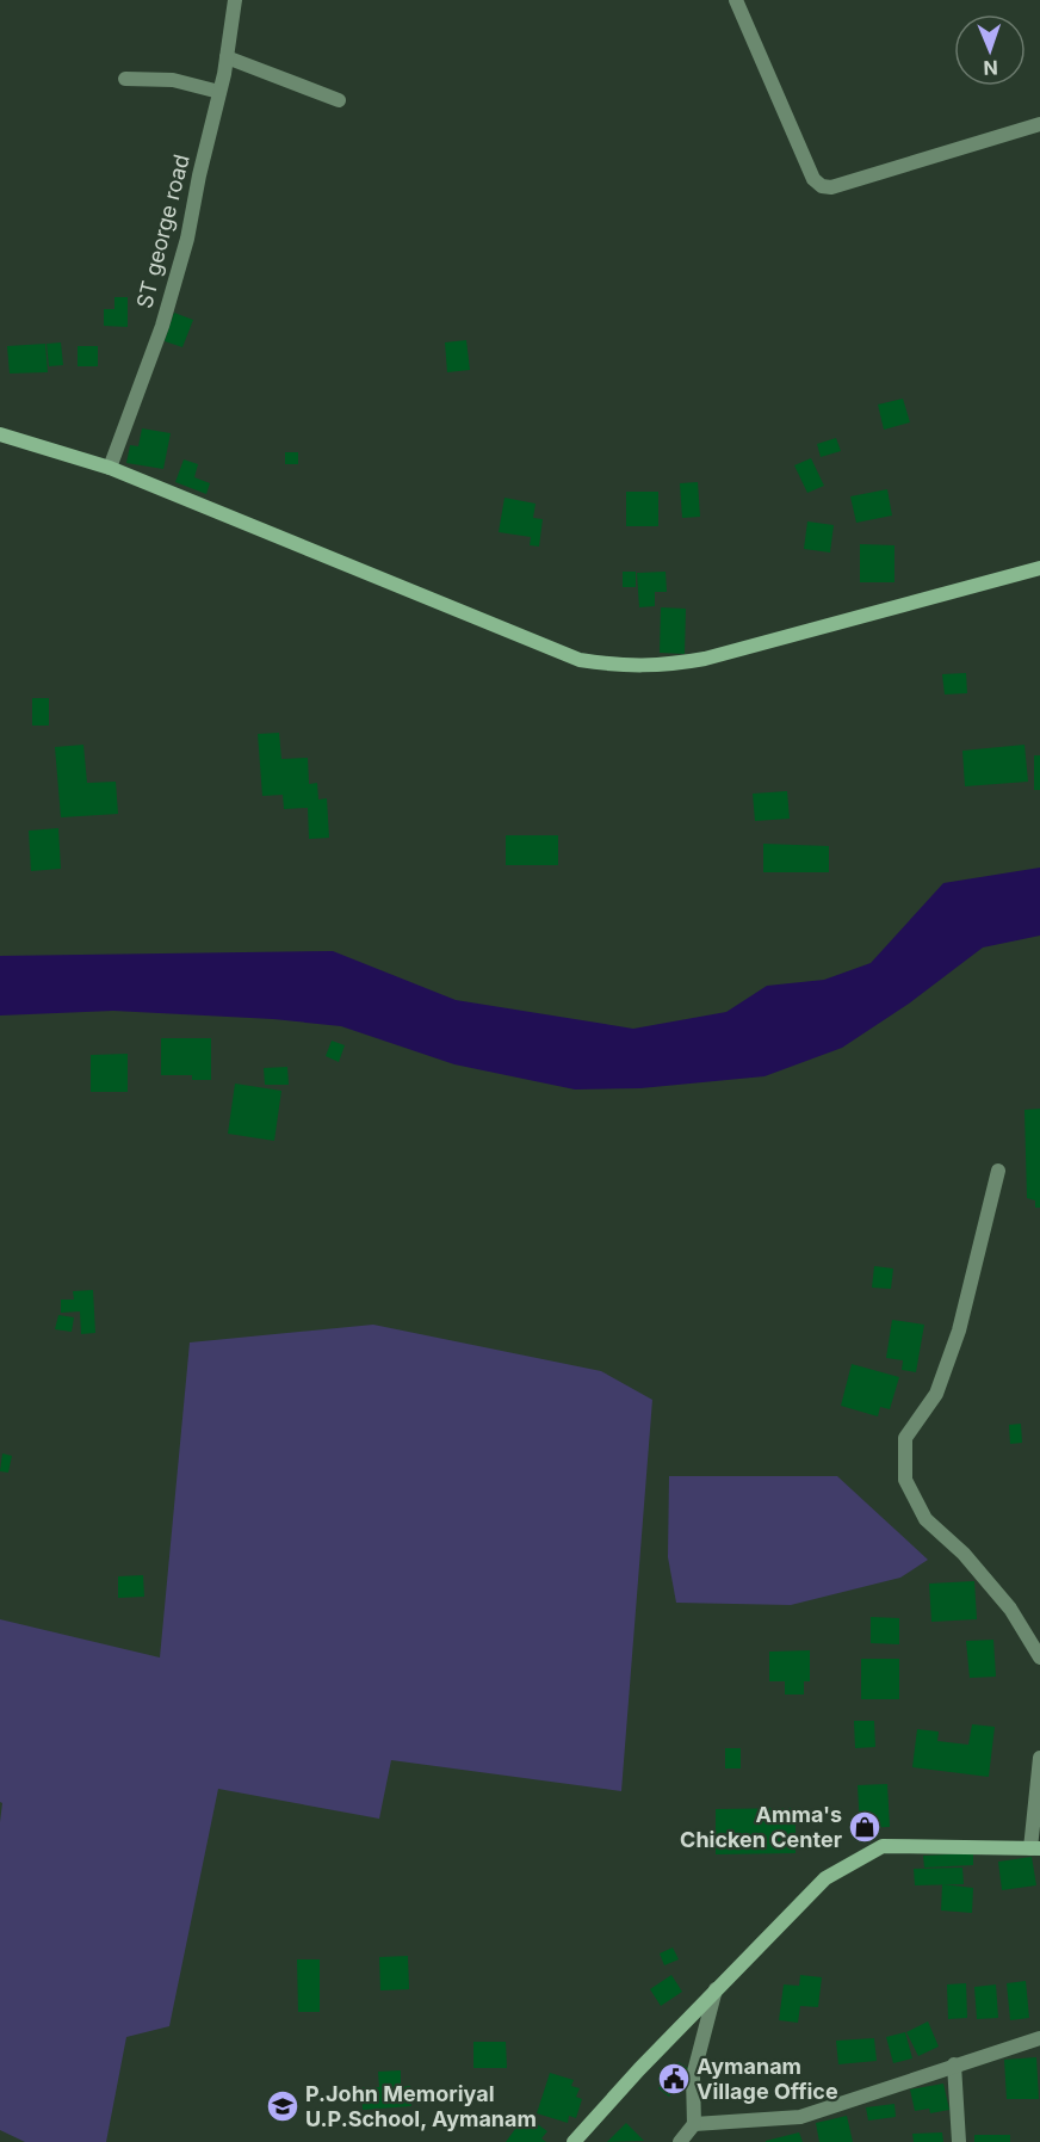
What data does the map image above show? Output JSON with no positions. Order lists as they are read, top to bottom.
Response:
{
  "streets": {
    "street": ["ST george road"]
  },
  "places": {
    "shop": ["Amma's Chicken Center"],
    "public building": ["Aymanam Village Office"],
    "school or university": ["P.John Memoriyal U.P.School, Aymanam"]
  },
  "north": "bottom"
}
